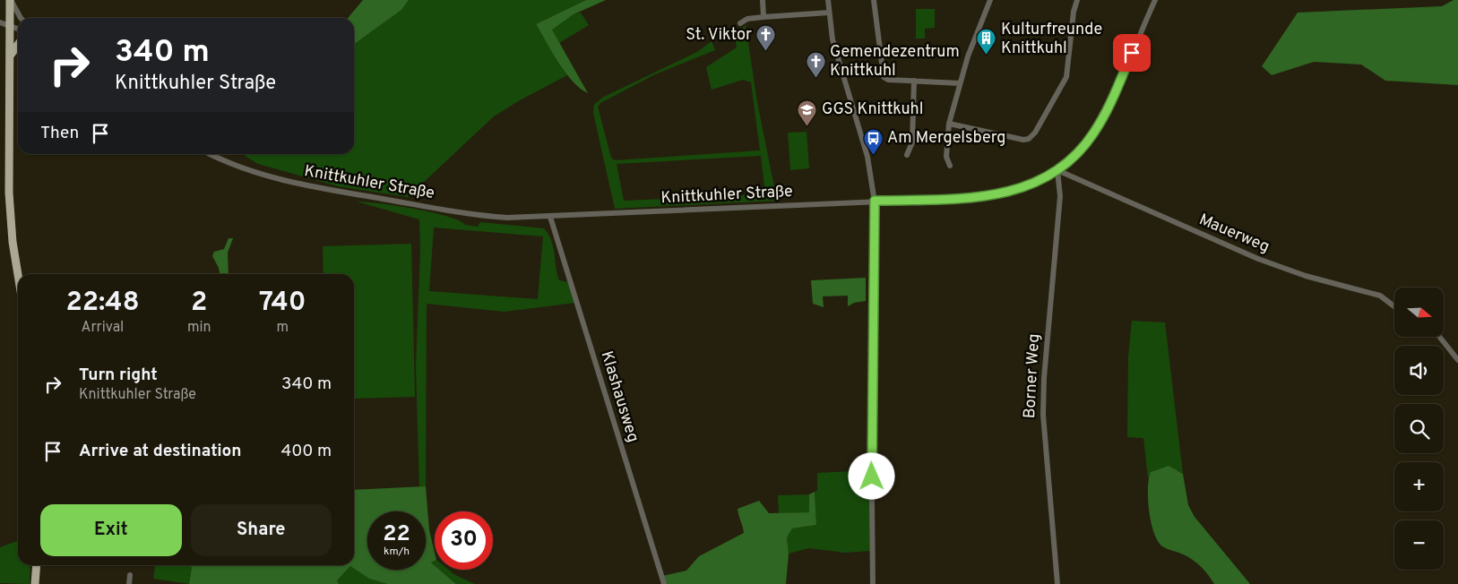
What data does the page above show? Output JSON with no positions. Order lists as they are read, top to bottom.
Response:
{
  "streets": {
    "street": [
      "Knittkuhler Straße",
      "Mauerweg",
      "Borner Weg",
      "Klashausweg"
    ]
  },
  "crossings": [
    ["Knittkuhler Straße", "Mauerweg"],
    ["Knittkuhler Straße", "Borner Weg"],
    ["Knittkuhler Straße", "Klashausweg"],
    ["Mauerweg", "Borner Weg"]
  ],
  "places": {
    "church": ["St. Viktor", "Gemendezentrum Knittkuhl"],
    "building": ["Kulturfreunde Knittkuhl"],
    "school or university": ["GGS Knittkuhl"],
    "bus stop": ["Am Mergelsberg"]
  },
  "north": "right",
  "page": {
    "turn": ["340 m", "Knittkuhler Straße"],
    "then": "Then",
    "eta": [
      "22:48",
      "Arrival",
      "2",
      "min",
      "740",
      "m"
    ],
    "map_buttons": ["+", "−"],
    "list": [
      {
        "name": "Turn right",
        "note": "Knittkuhler Straße",
        "value": "340 m"
      },
      {
        "name": "Arrive at destination",
        "value": "400 m"
      }
    ],
    "buttons": ["Exit", "Share"],
    "speed": "22 km/h",
    "limit": "30"
  }
}
